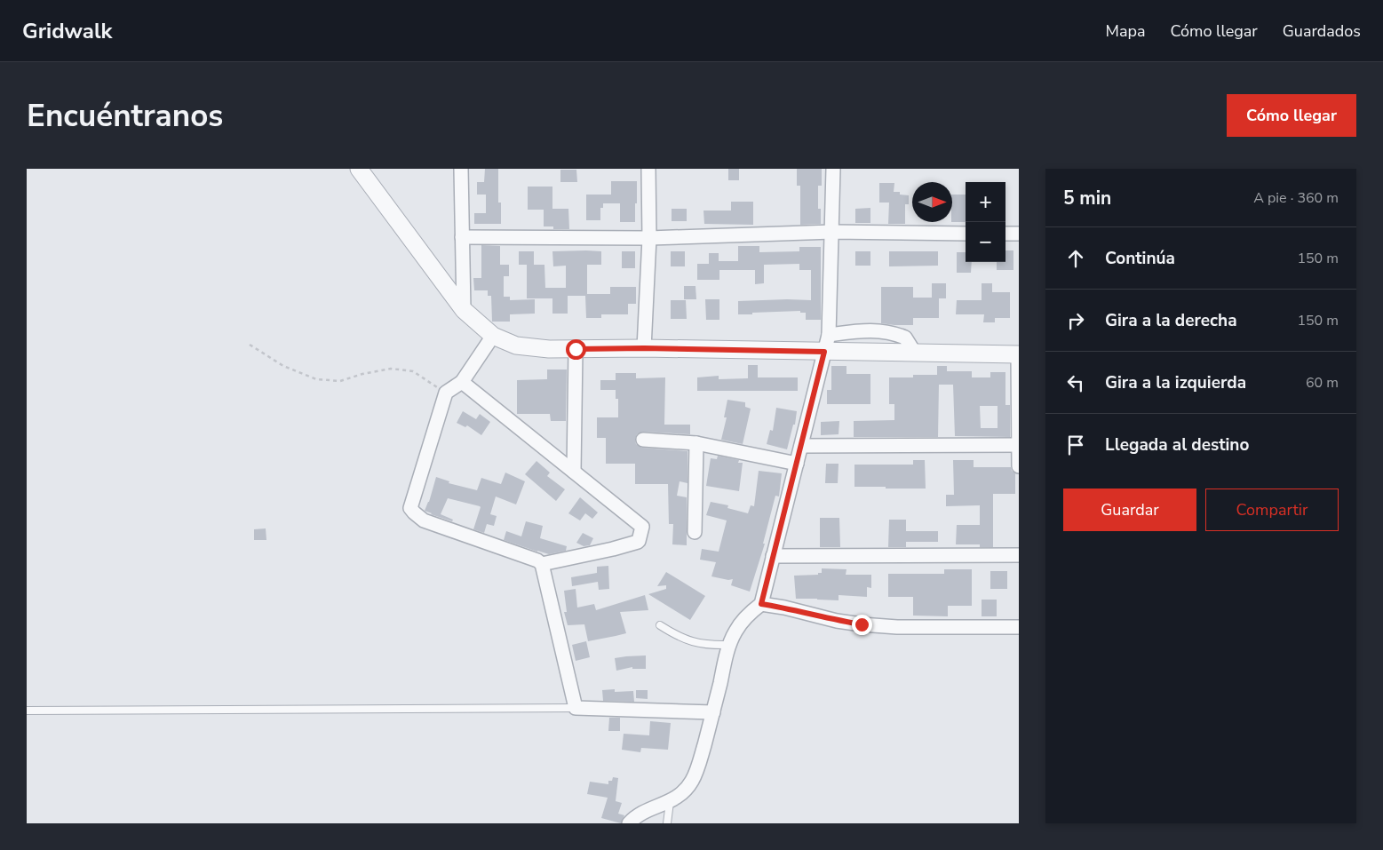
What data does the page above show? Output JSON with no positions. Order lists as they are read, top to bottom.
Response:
{
  "north": "right",
  "page": {
    "header": "Gridwalk",
    "nav": ["Mapa", "Cómo llegar", "Guardados"],
    "buttons": [
      "Cómo llegar",
      ["Guardar", "Compartir"]
    ],
    "title": "Encuéntranos",
    "heading": ["5 min", "A pie · 360 m"],
    "map_buttons": ["+", "−"],
    "list": [
      ["Continúa", "150 m"],
      ["Gira a la derecha", "150 m"],
      ["Gira a la izquierda", "60 m"],
      "Llegada al destino"
    ]
  }
}
